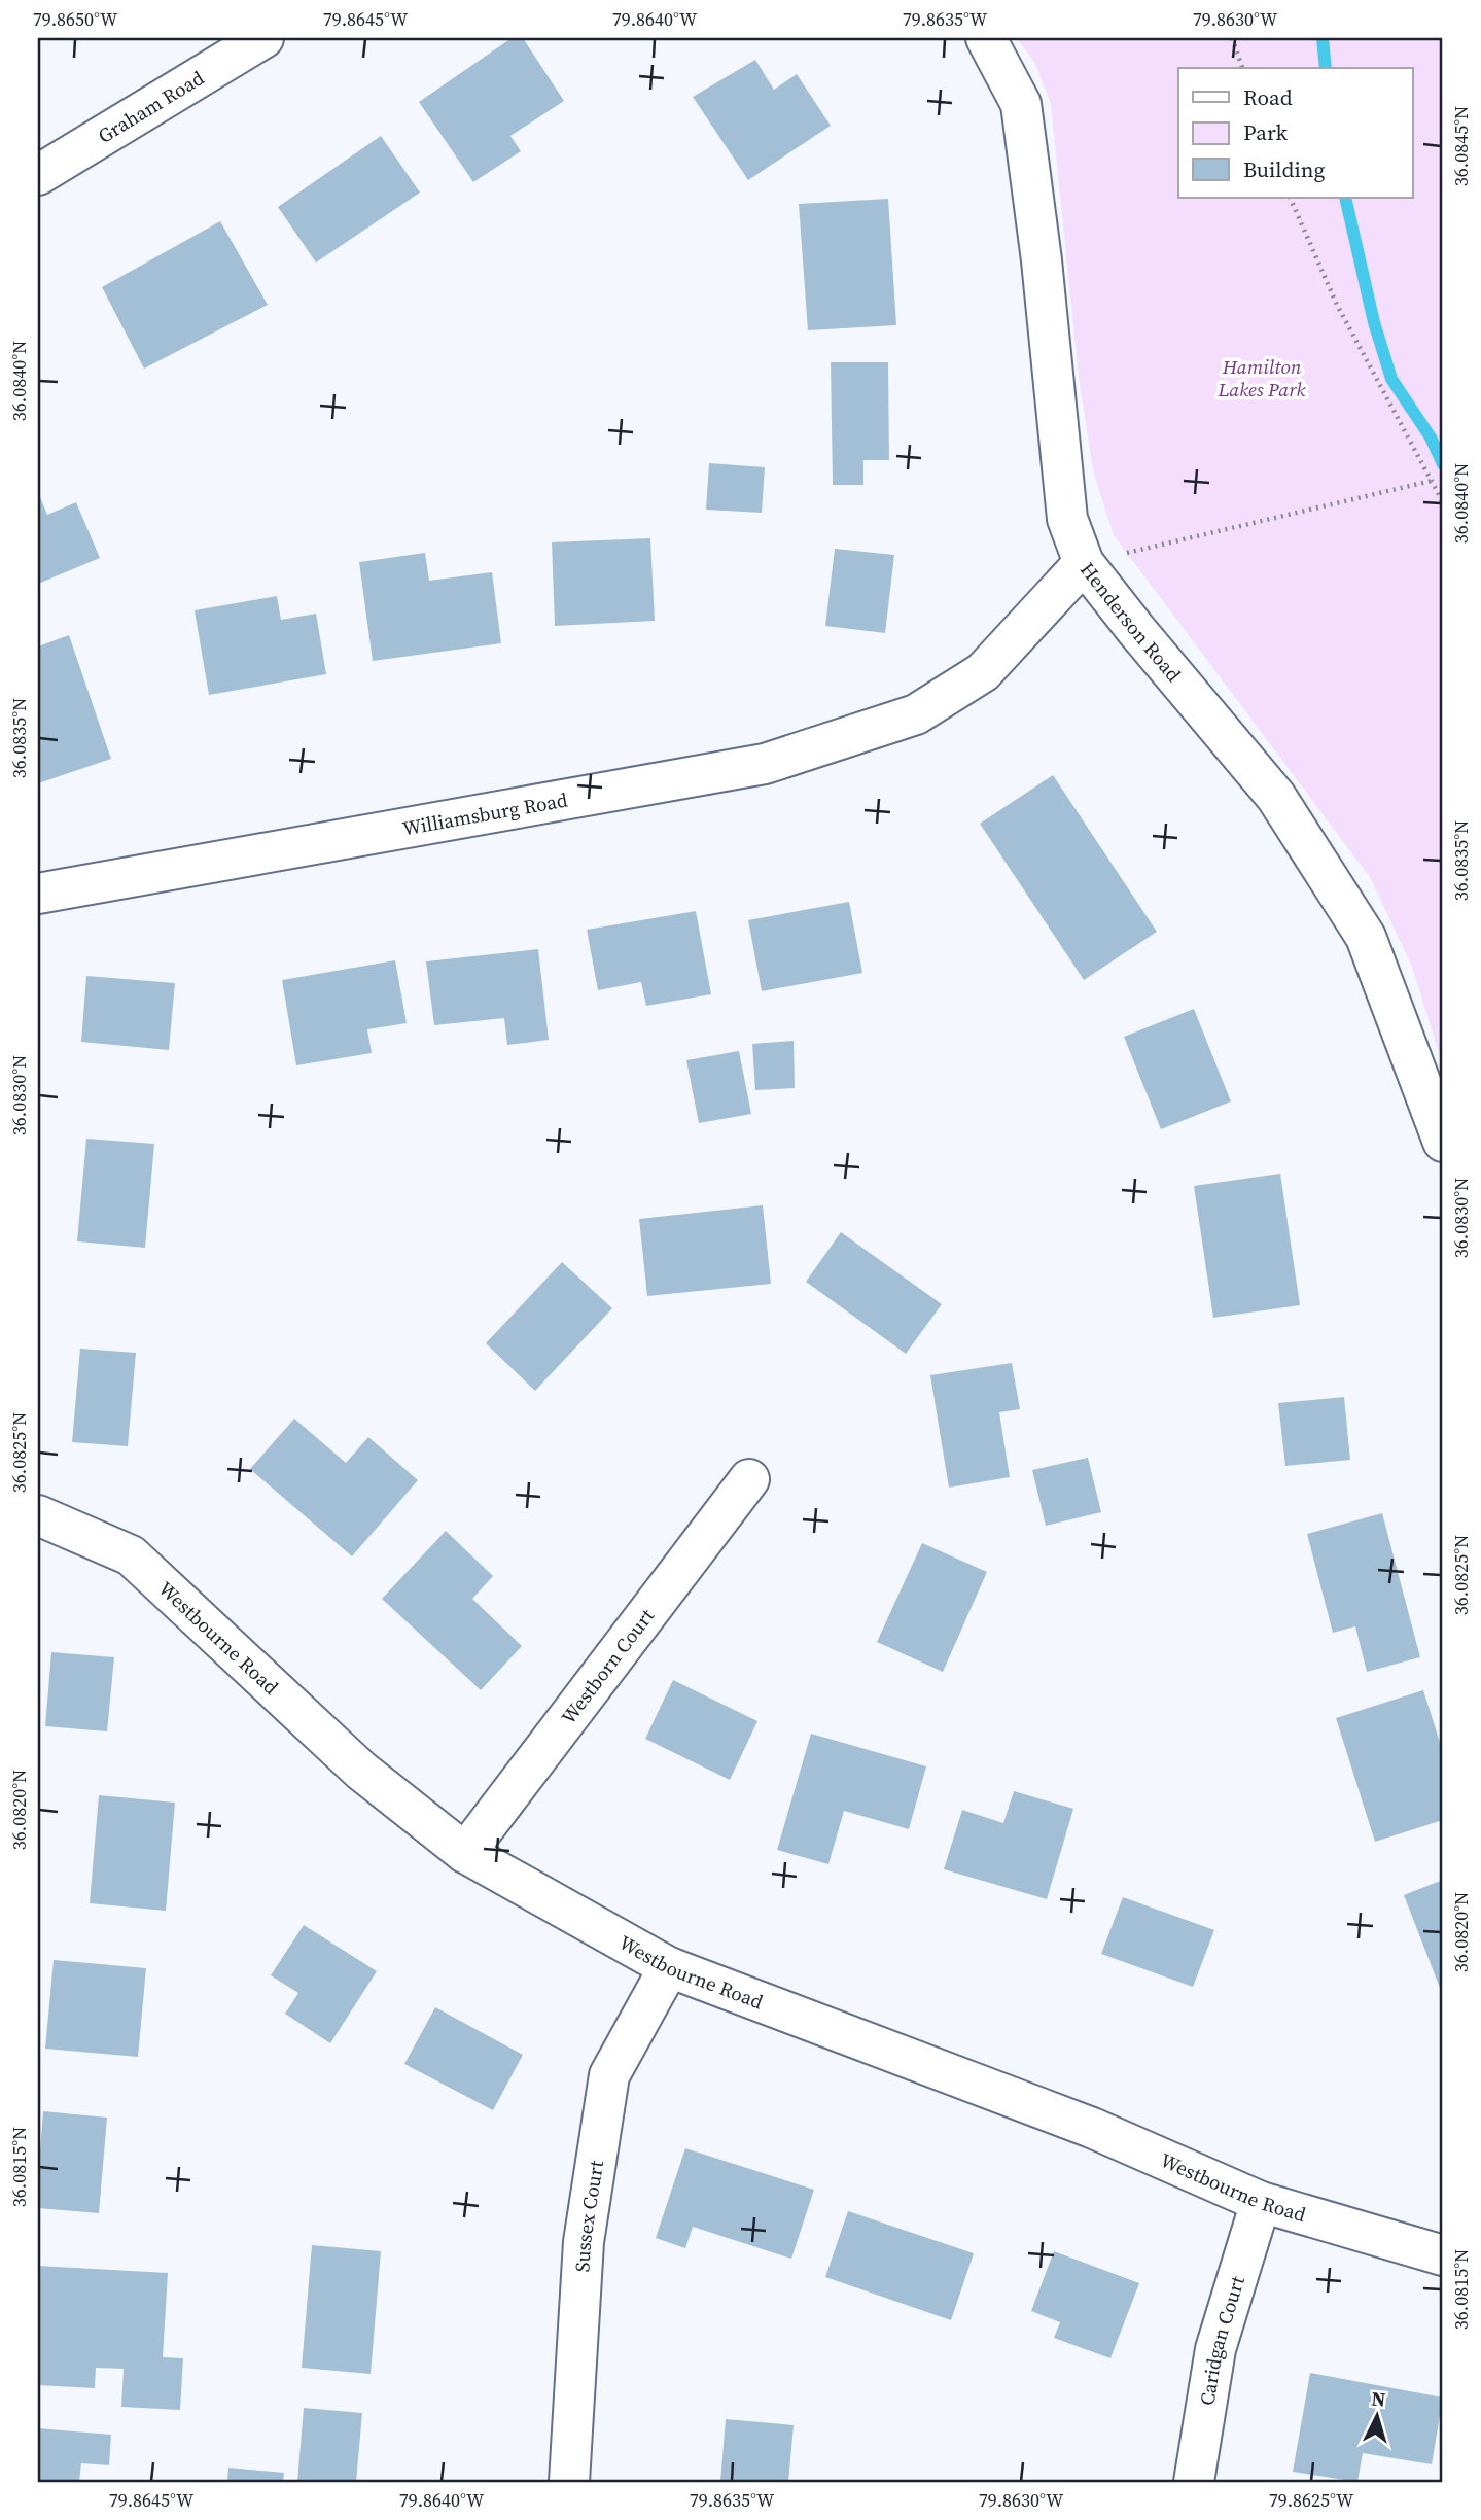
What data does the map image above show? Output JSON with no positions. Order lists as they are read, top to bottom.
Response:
{
  "streets": {
    "street": [
      "Graham Road",
      "Henderson Road",
      "Williamsburg Road",
      "Westbourne Road",
      "Westborn Court",
      "Sussex Court",
      "Caridgan Court"
    ]
  },
  "crossings": [
    ["Henderson Road", "Williamsburg Road"],
    ["Westbourne Road", "Westborn Court"],
    ["Westbourne Road", "Sussex Court"],
    ["Westbourne Road", "Caridgan Court"]
  ],
  "parks": ["Hamilton Lakes Park"],
  "legend": ["Road", "Park", "Building"],
  "north": "top",
  "coordinates": [
    "79.8650°W",
    "79.8645°W",
    "79.8640°W",
    "79.8635°W",
    "79.8630°W",
    "36.0845°N",
    "36.0840°N",
    "36.0835°N",
    "36.0830°N",
    "36.0825°N",
    "36.0820°N",
    "36.0815°N",
    "79.8625°W"
  ]
}
